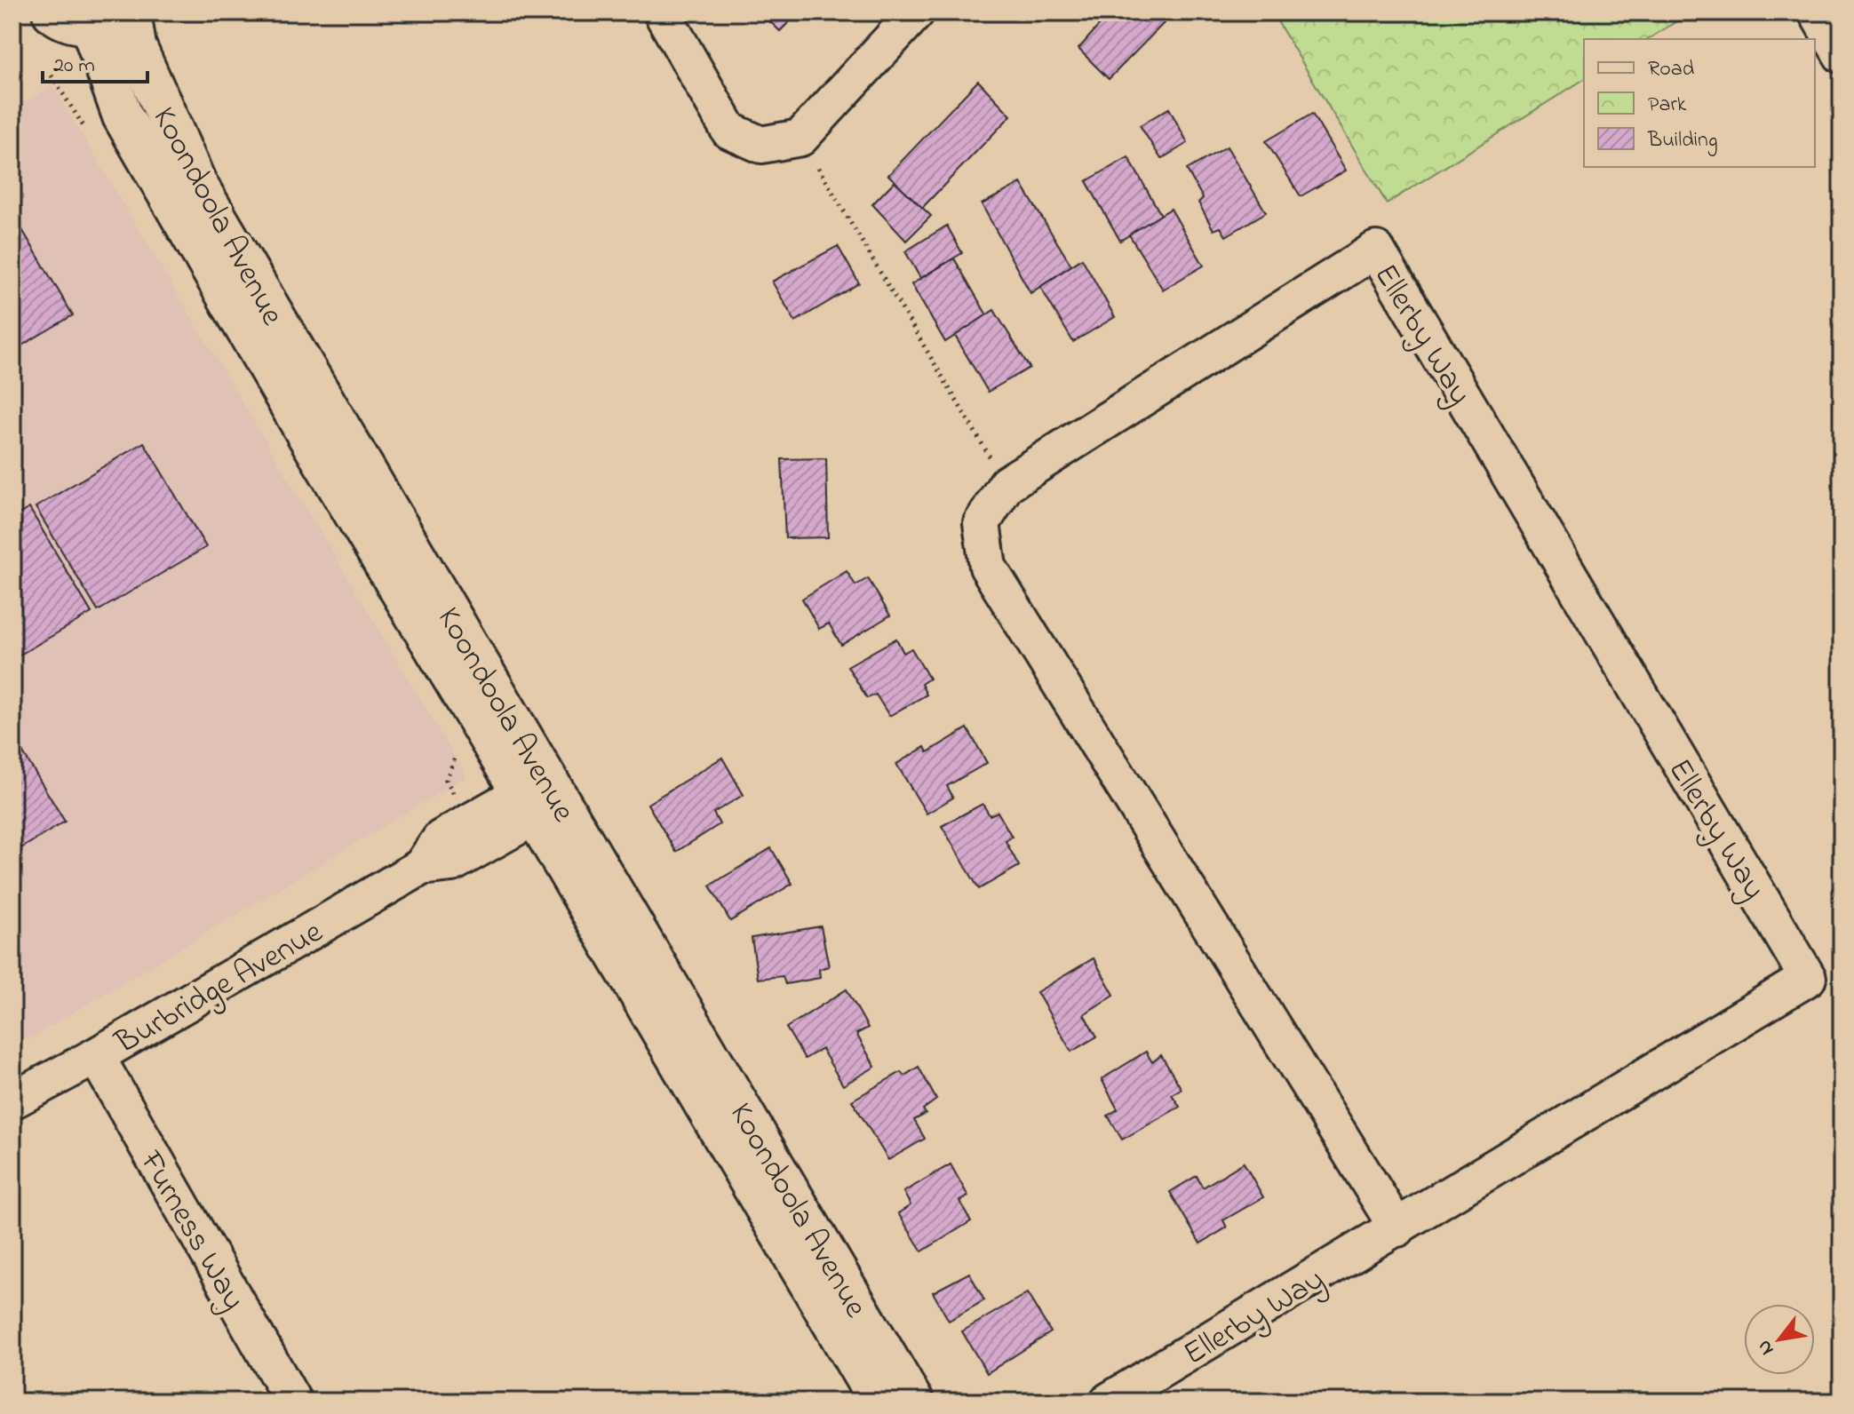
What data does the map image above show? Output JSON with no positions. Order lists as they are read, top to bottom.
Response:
{
  "streets": {
    "street": [
      "Koondoola Avenue",
      "Ellerby Way",
      "Burbridge Avenue",
      "Furness Way"
    ]
  },
  "crossings": [
    ["Koondoola Avenue", "Burbridge Avenue"],
    ["Burbridge Avenue", "Furness Way"]
  ],
  "legend": ["Road", "Park", "Building"],
  "scale_bar": "20 m",
  "north": "bottom left"
}
